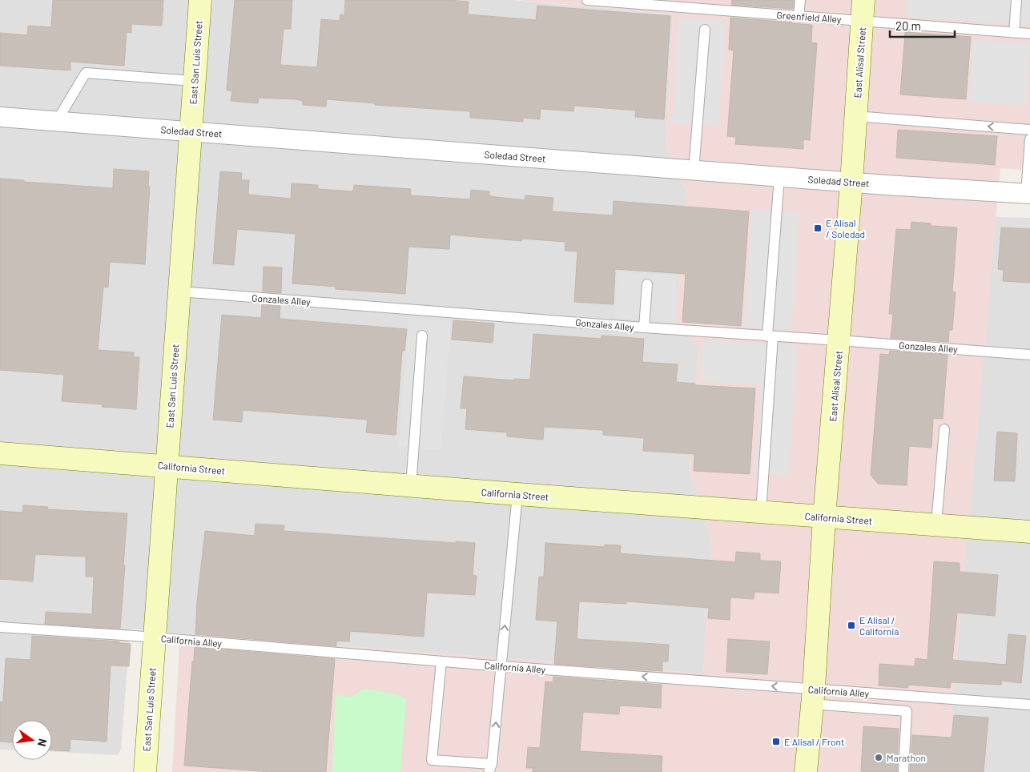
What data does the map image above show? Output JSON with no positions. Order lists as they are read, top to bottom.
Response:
{
  "streets": {
    "street": [
      "East San Luis Street",
      "East Alisal Street",
      "Soledad Street",
      "California Street"
    ],
    "lane": ["Greenfield Alley", "Gonzales Alley", "California Alley"]
  },
  "crossings": [
    ["Greenfield Alley", "East Alisal Street"],
    ["East San Luis Street", "Soledad Street"],
    ["East San Luis Street", "Gonzales Alley"],
    ["East San Luis Street", "California Street"],
    ["East San Luis Street", "California Alley"],
    ["East Alisal Street", "Soledad Street"],
    ["East Alisal Street", "Gonzales Alley"],
    ["East Alisal Street", "California Street"],
    ["East Alisal Street", "California Alley"]
  ],
  "places": {
    "transit": ["E Alisal / Soledad", "E Alisal / California", "E Alisal / Front"],
    "other": ["Marathon"]
  },
  "scale_bar": "20 m",
  "north": "right"
}
